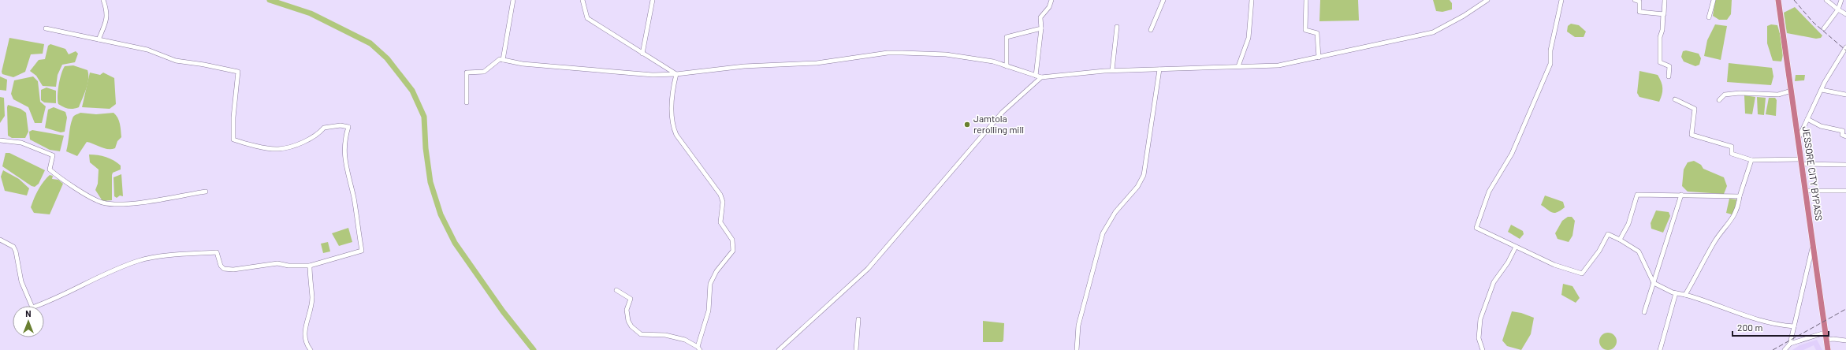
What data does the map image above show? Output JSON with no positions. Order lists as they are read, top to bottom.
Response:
{
  "streets": {
    "highway": ["JESSORE CITY BYPASS"]
  },
  "places": ["Jamtola rerolling mill"],
  "scale_bar": "200 m",
  "north": "top"
}
